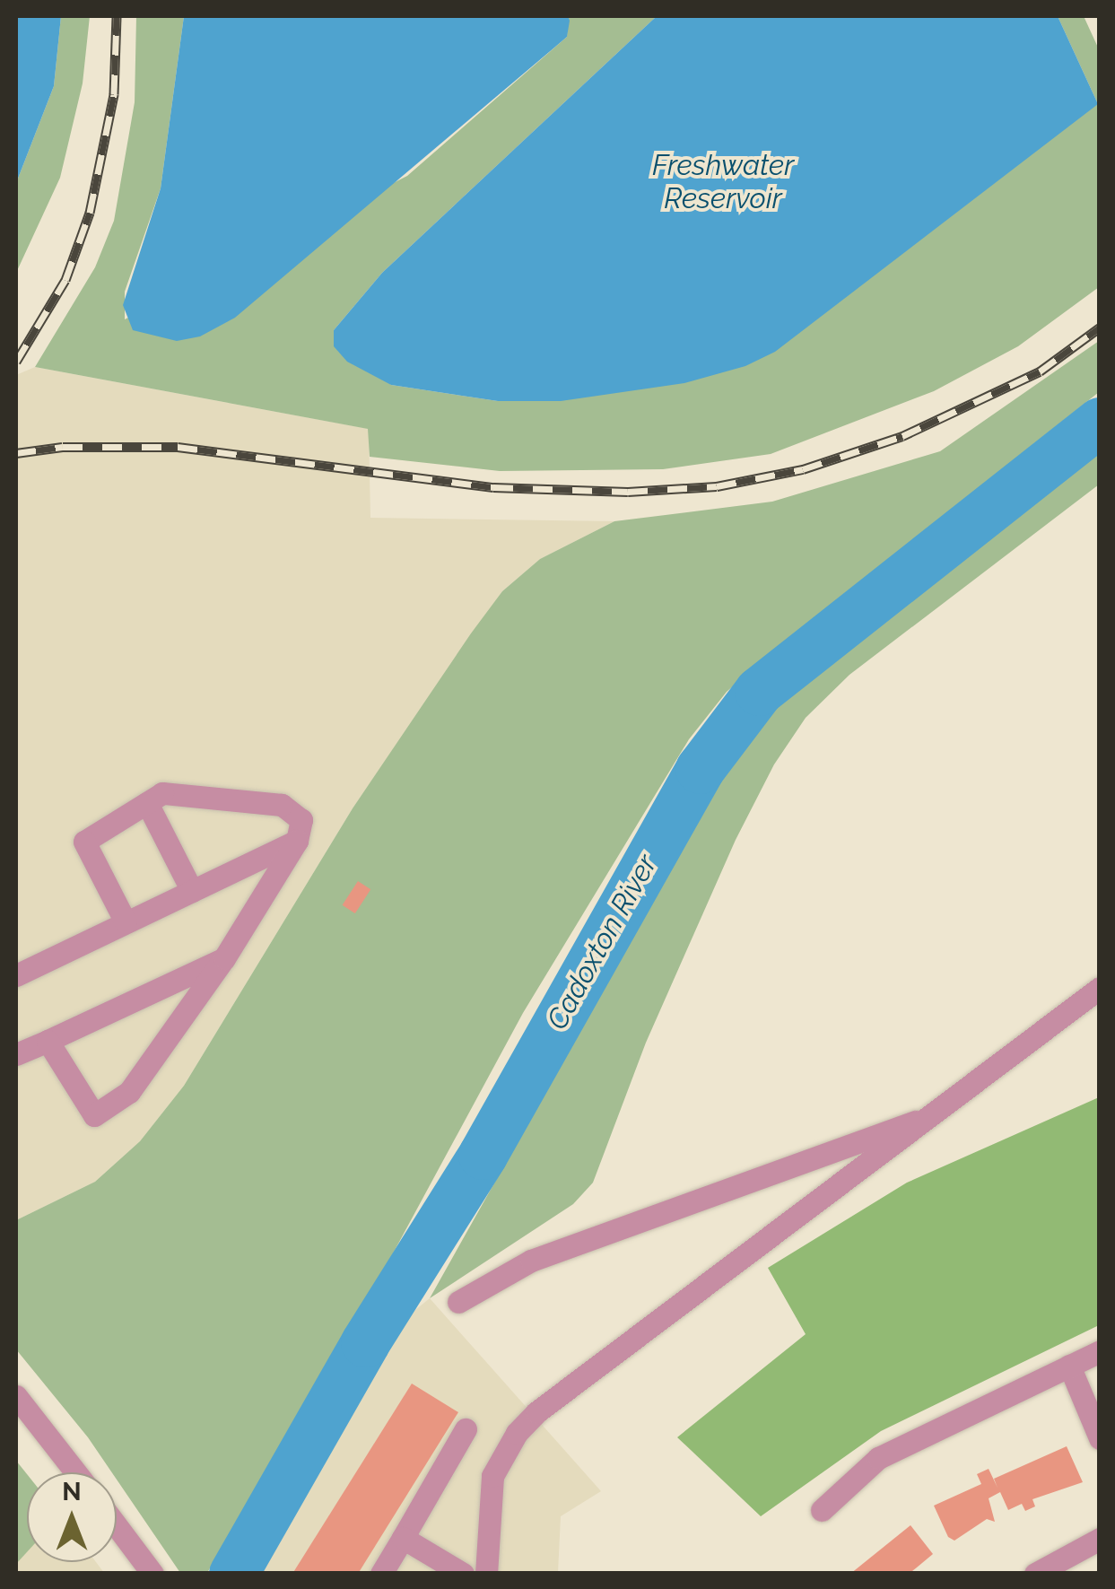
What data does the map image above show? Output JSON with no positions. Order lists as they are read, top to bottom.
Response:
{
  "water": ["Freshwater Reservoir", "Cadoxton River"],
  "north": "top"
}
